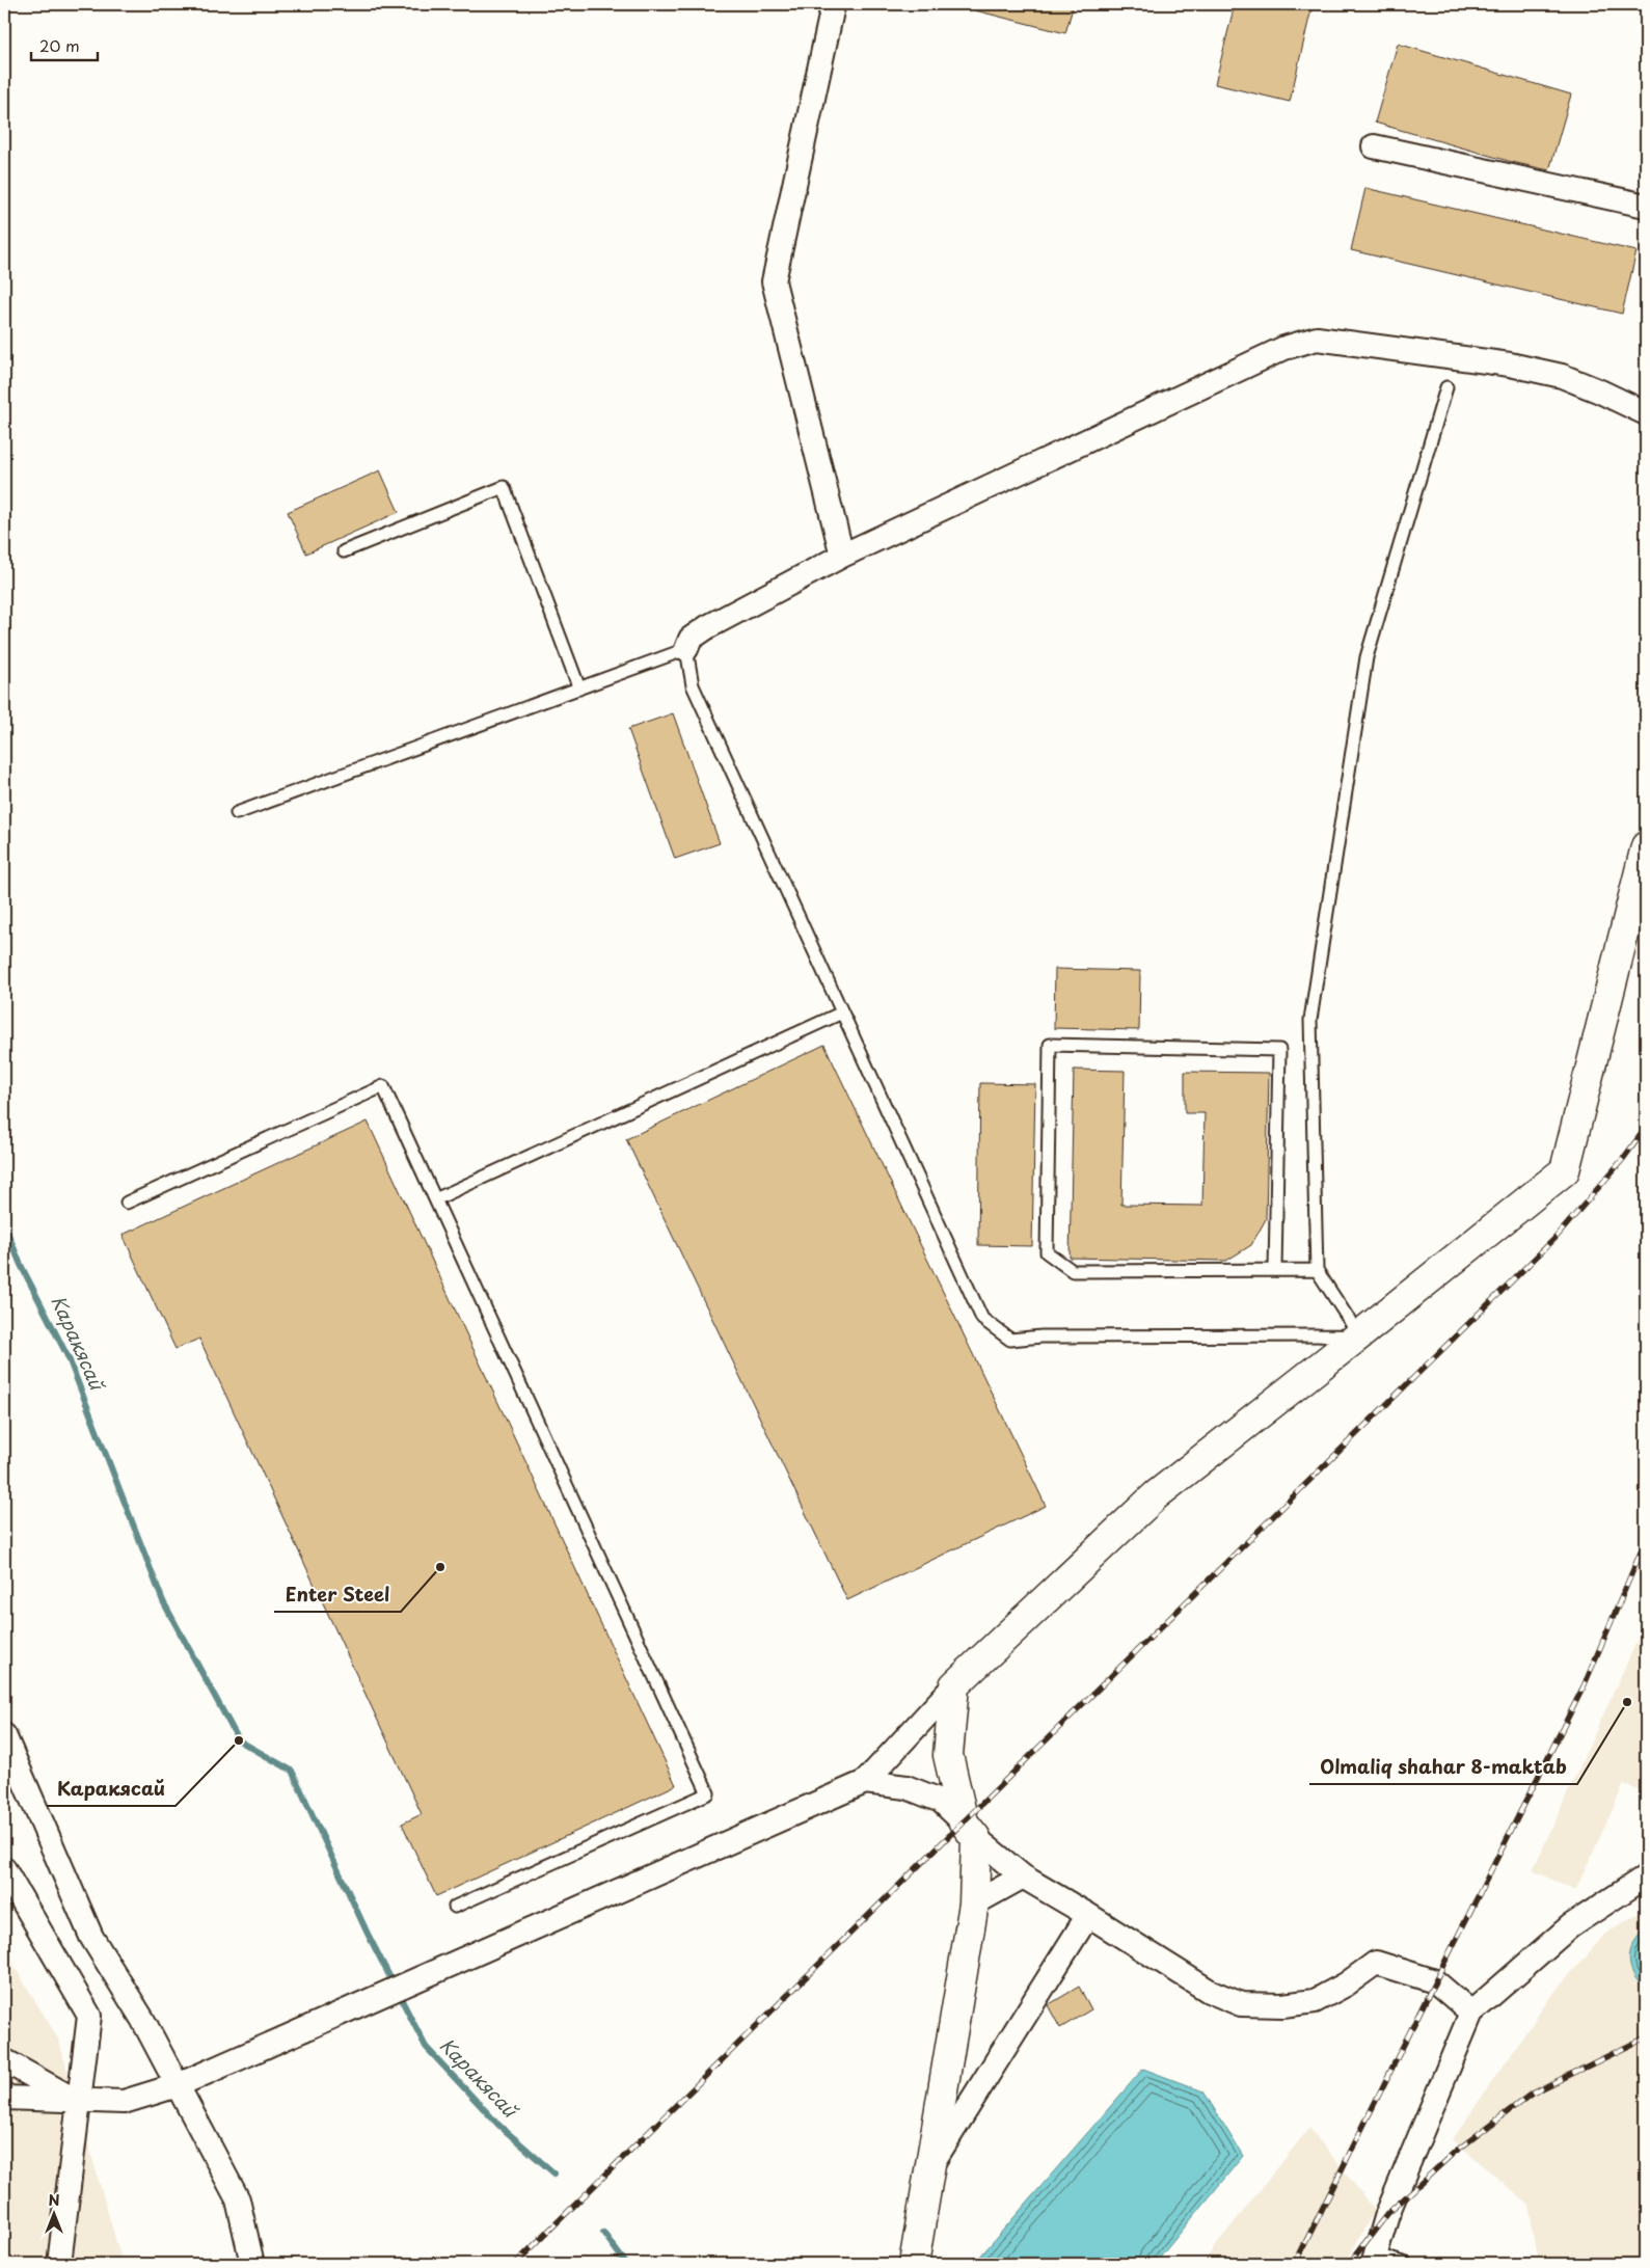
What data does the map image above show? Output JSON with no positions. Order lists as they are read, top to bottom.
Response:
{
  "water": ["Каракясай"],
  "places": ["Enter Steel", "Olmaliq shahar 8-maktab", "Каракясай"],
  "scale_bar": "20 m",
  "north": "top"
}
